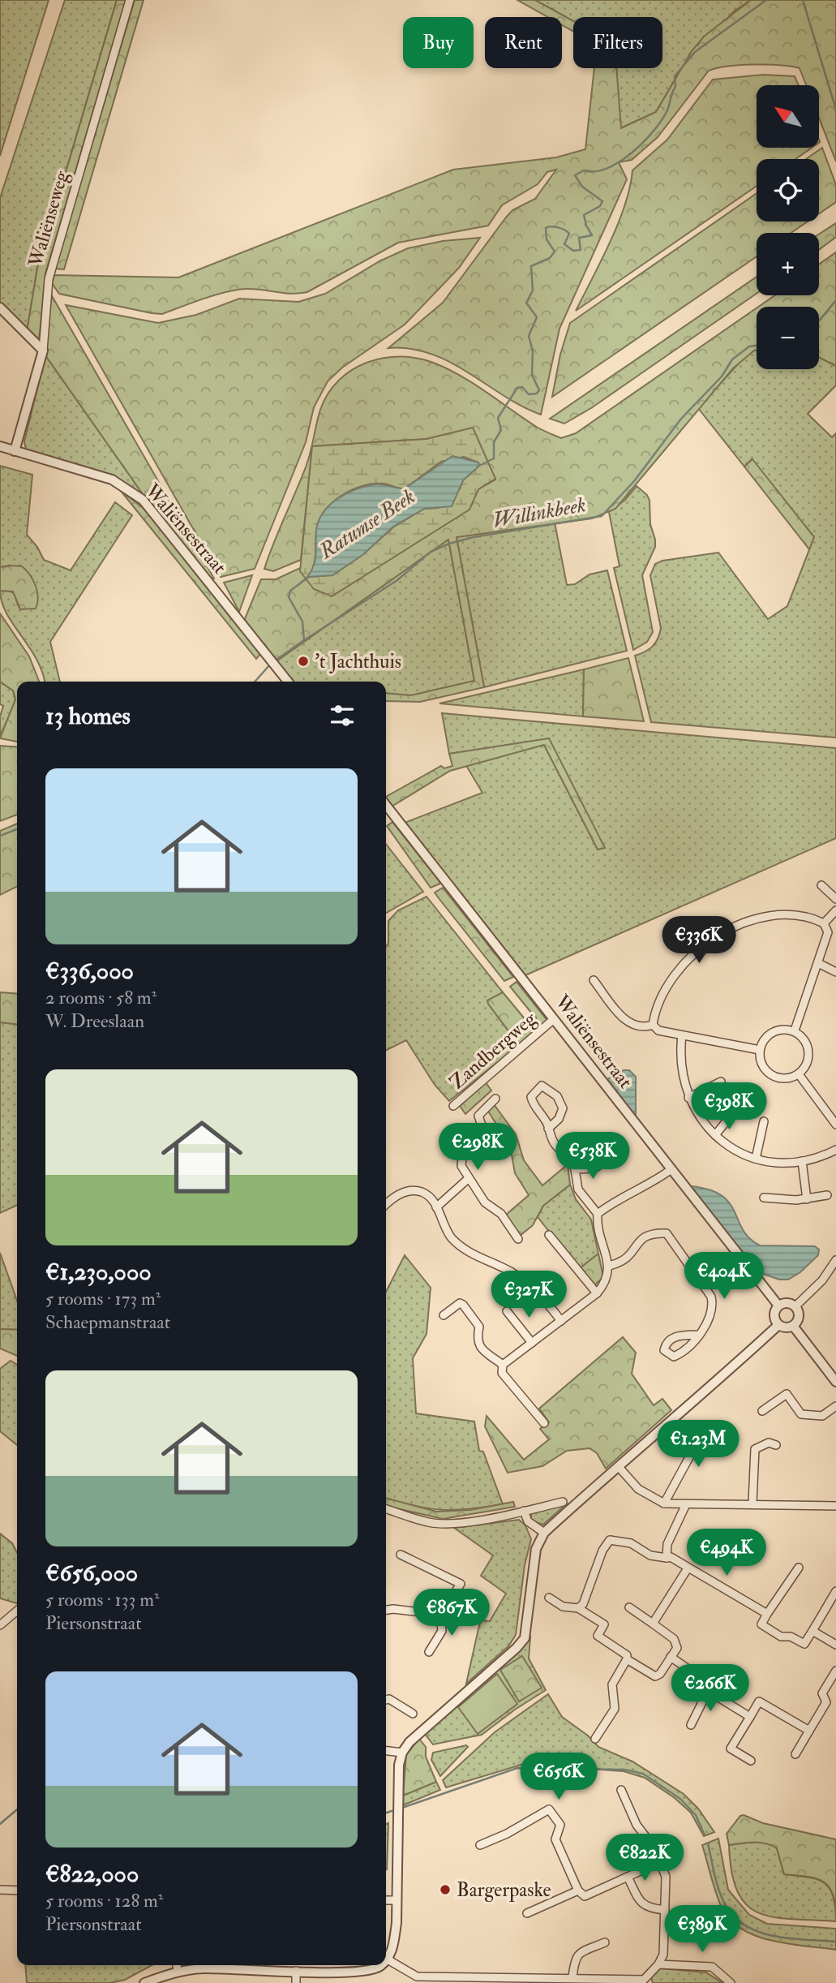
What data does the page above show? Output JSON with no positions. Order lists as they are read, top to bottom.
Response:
{
  "streets": {
    "street": ["Waliënseweg", "Waliënsestraat", "Zandbergweg"]
  },
  "crossings": [
    ["Waliënseweg", "Waliënsestraat"],
    ["Waliënsestraat", "Zandbergweg"]
  ],
  "water": ["Willinkbeek", "Ratumse Beek"],
  "places": ["'t Jachthuis", "Bargerpaske"],
  "north": "top left",
  "page": {
    "chip": ["Buy", "Rent", "Filters"],
    "map_buttons": ["+", "−"],
    "heading": "13 homes",
    "list": [
      {
        "name": "€336,000",
        "note": "2 rooms · 58 m² · W. Dreeslaan"
      },
      {
        "name": "€1,230,000",
        "note": "5 rooms · 173 m² · Schaepmanstraat"
      },
      {
        "name": "€656,000",
        "note": "5 rooms · 133 m² · Piersonstraat"
      },
      {
        "name": "€822,000",
        "note": "5 rooms · 128 m² · Piersonstraat"
      }
    ],
    "price": [
      "€336K",
      "€398K",
      "€298K",
      "€538K",
      "€404K",
      "€327K",
      "€1.23M",
      "€494K",
      "€867K",
      "€266K",
      "€656K",
      "€822K",
      "€389K"
    ]
  }
}
